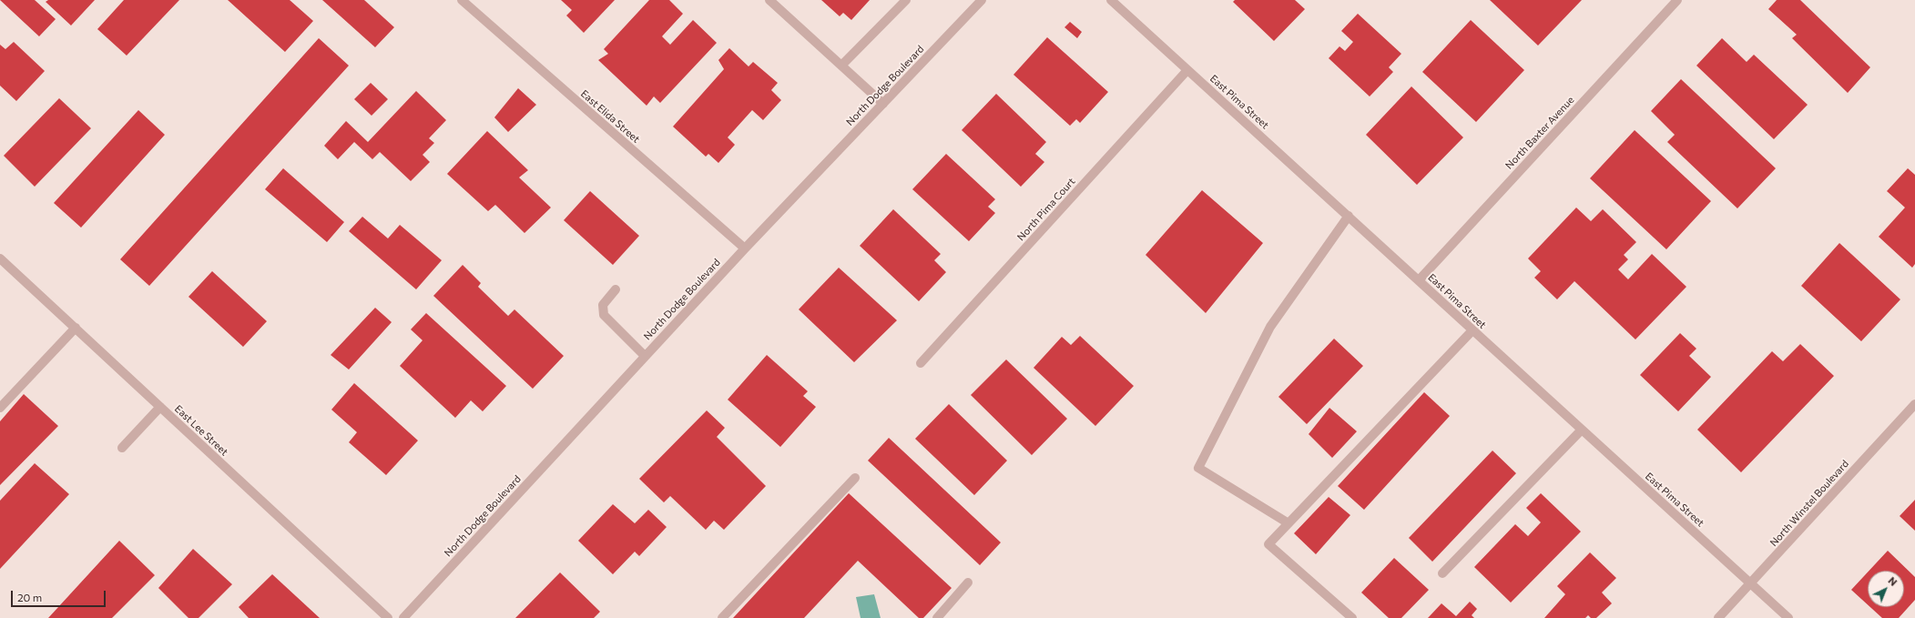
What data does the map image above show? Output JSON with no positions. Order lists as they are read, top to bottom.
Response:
{
  "streets": {
    "street": [
      "North Dodge Boulevard",
      "East Pima Street",
      "East Elida Street",
      "North Baxter Avenue",
      "North Pima Court",
      "East Lee Street",
      "North Winstel Boulevard"
    ]
  },
  "crossings": [
    ["North Dodge Boulevard", "East Elida Street"],
    ["East Pima Street", "North Baxter Avenue"],
    ["East Pima Street", "North Pima Court"],
    ["East Pima Street", "North Winstel Boulevard"]
  ],
  "scale_bar": "20 m",
  "north": "top right"
}
